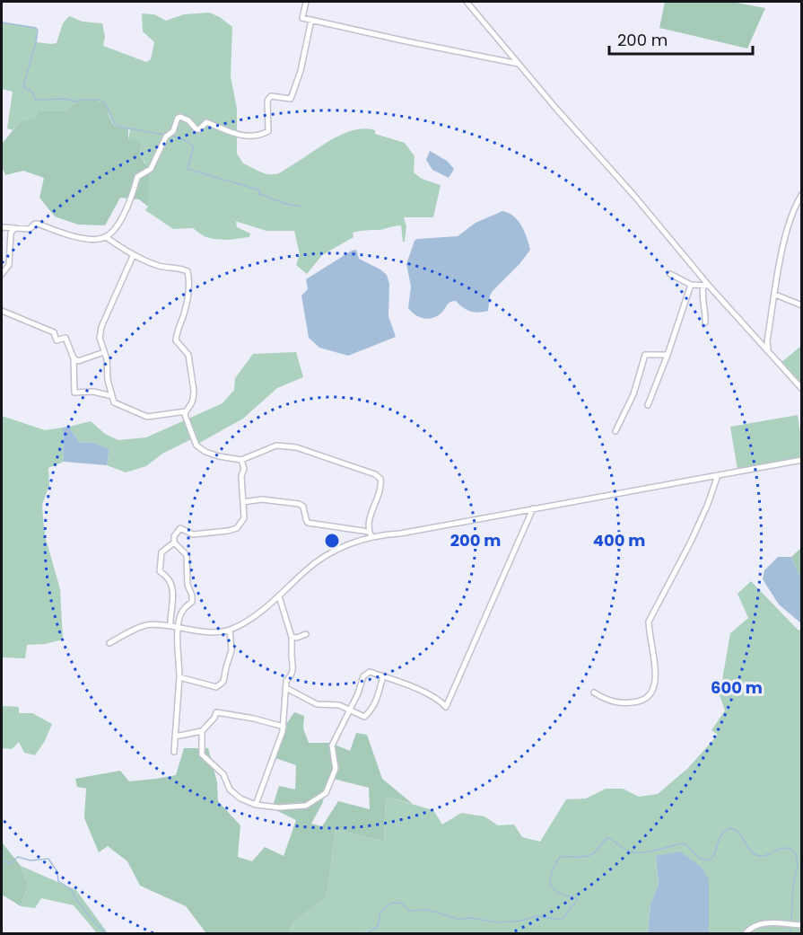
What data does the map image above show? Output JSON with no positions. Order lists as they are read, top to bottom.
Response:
{
  "scale_bar": "200 m",
  "rings": ["200 m", "400 m", "600 m"]
}
